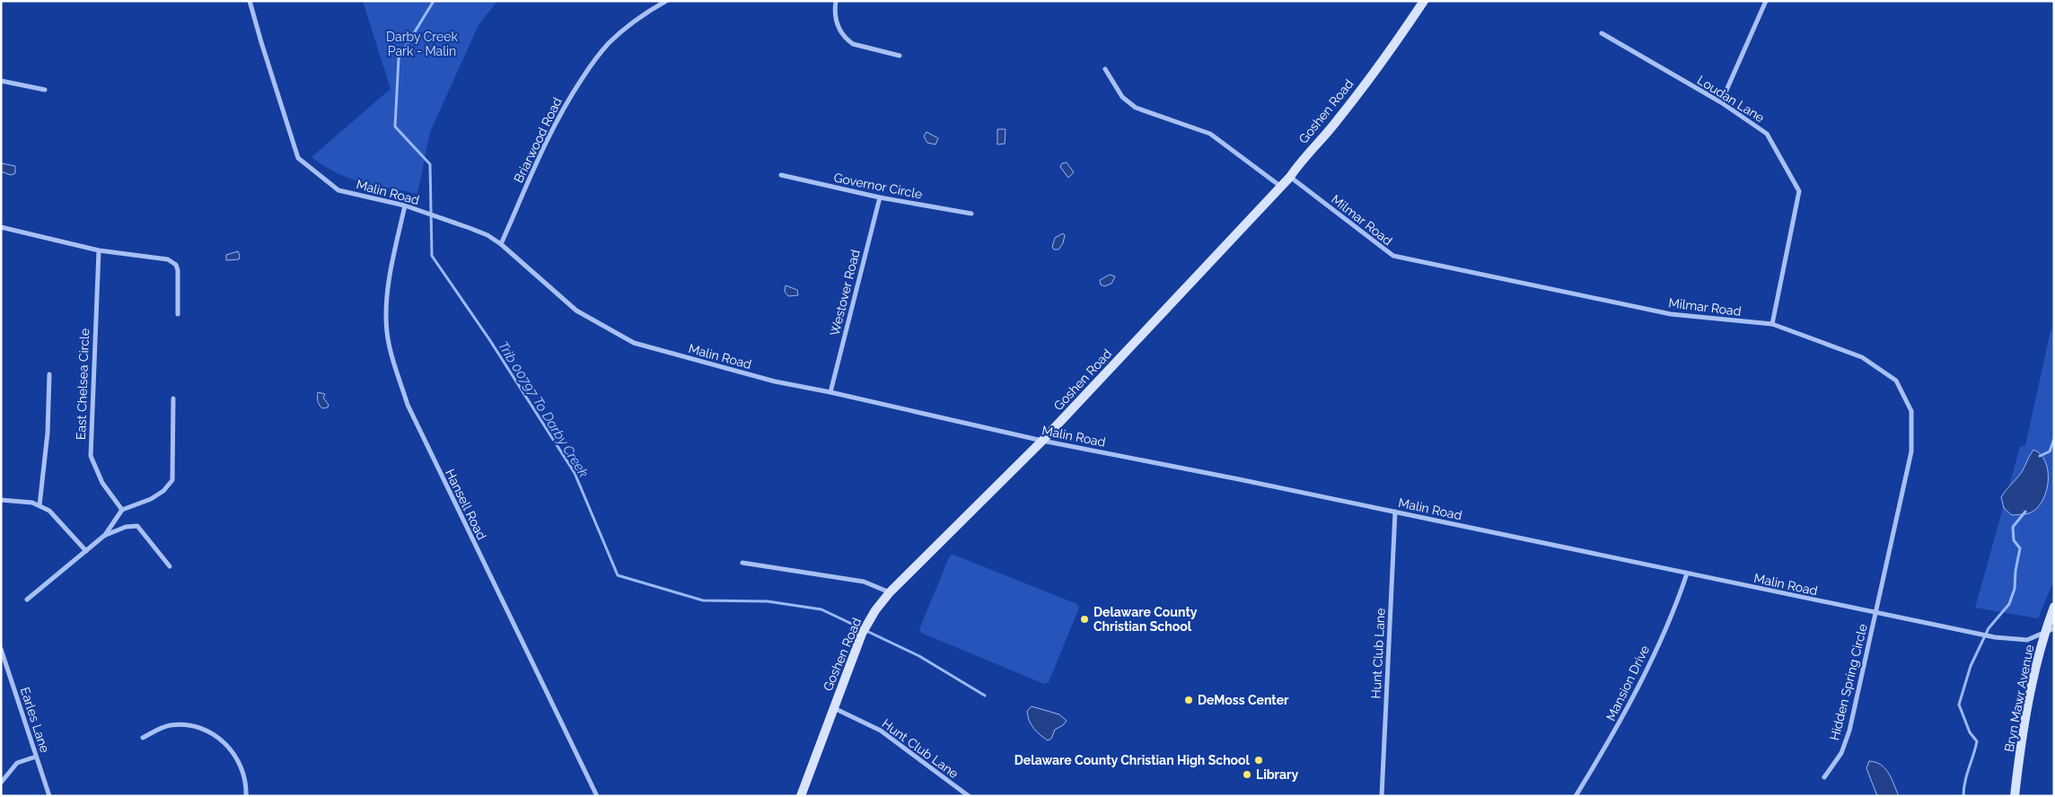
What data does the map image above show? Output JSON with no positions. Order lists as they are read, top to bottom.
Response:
{
  "streets": {
    "street": [
      "Loudan Lane",
      "Goshen Road",
      "Briarwood Road",
      "Governor Circle",
      "Malin Road",
      "Milmar Road",
      "Westover Road",
      "East Chelsea Circle",
      "Hansell Road",
      "Hunt Club Lane",
      "Hidden Spring Circle",
      "Mansion Drive",
      "Bryn Mawr Avenue",
      "Earles Lane"
    ]
  },
  "crossings": [
    ["Loudan Lane", "Milmar Road"],
    ["Goshen Road", "Malin Road"],
    ["Goshen Road", "Milmar Road"],
    ["Goshen Road", "Hunt Club Lane"],
    ["Briarwood Road", "Malin Road"],
    ["Governor Circle", "Westover Road"],
    ["Malin Road", "Milmar Road"],
    ["Malin Road", "Westover Road"],
    ["Malin Road", "Hansell Road"],
    ["Malin Road", "Hunt Club Lane"],
    ["Malin Road", "Hidden Spring Circle"],
    ["Malin Road", "Mansion Drive"],
    ["Malin Road", "Bryn Mawr Avenue"],
    ["Milmar Road", "Hidden Spring Circle"]
  ],
  "water": ["Trib 00797 To Darby Creek"],
  "parks": ["Darby Creek Park - Malin"],
  "places": [
    "Delaware County Christian School",
    "DeMoss Center",
    "Delaware County Christian High School",
    "Library"
  ]
}
